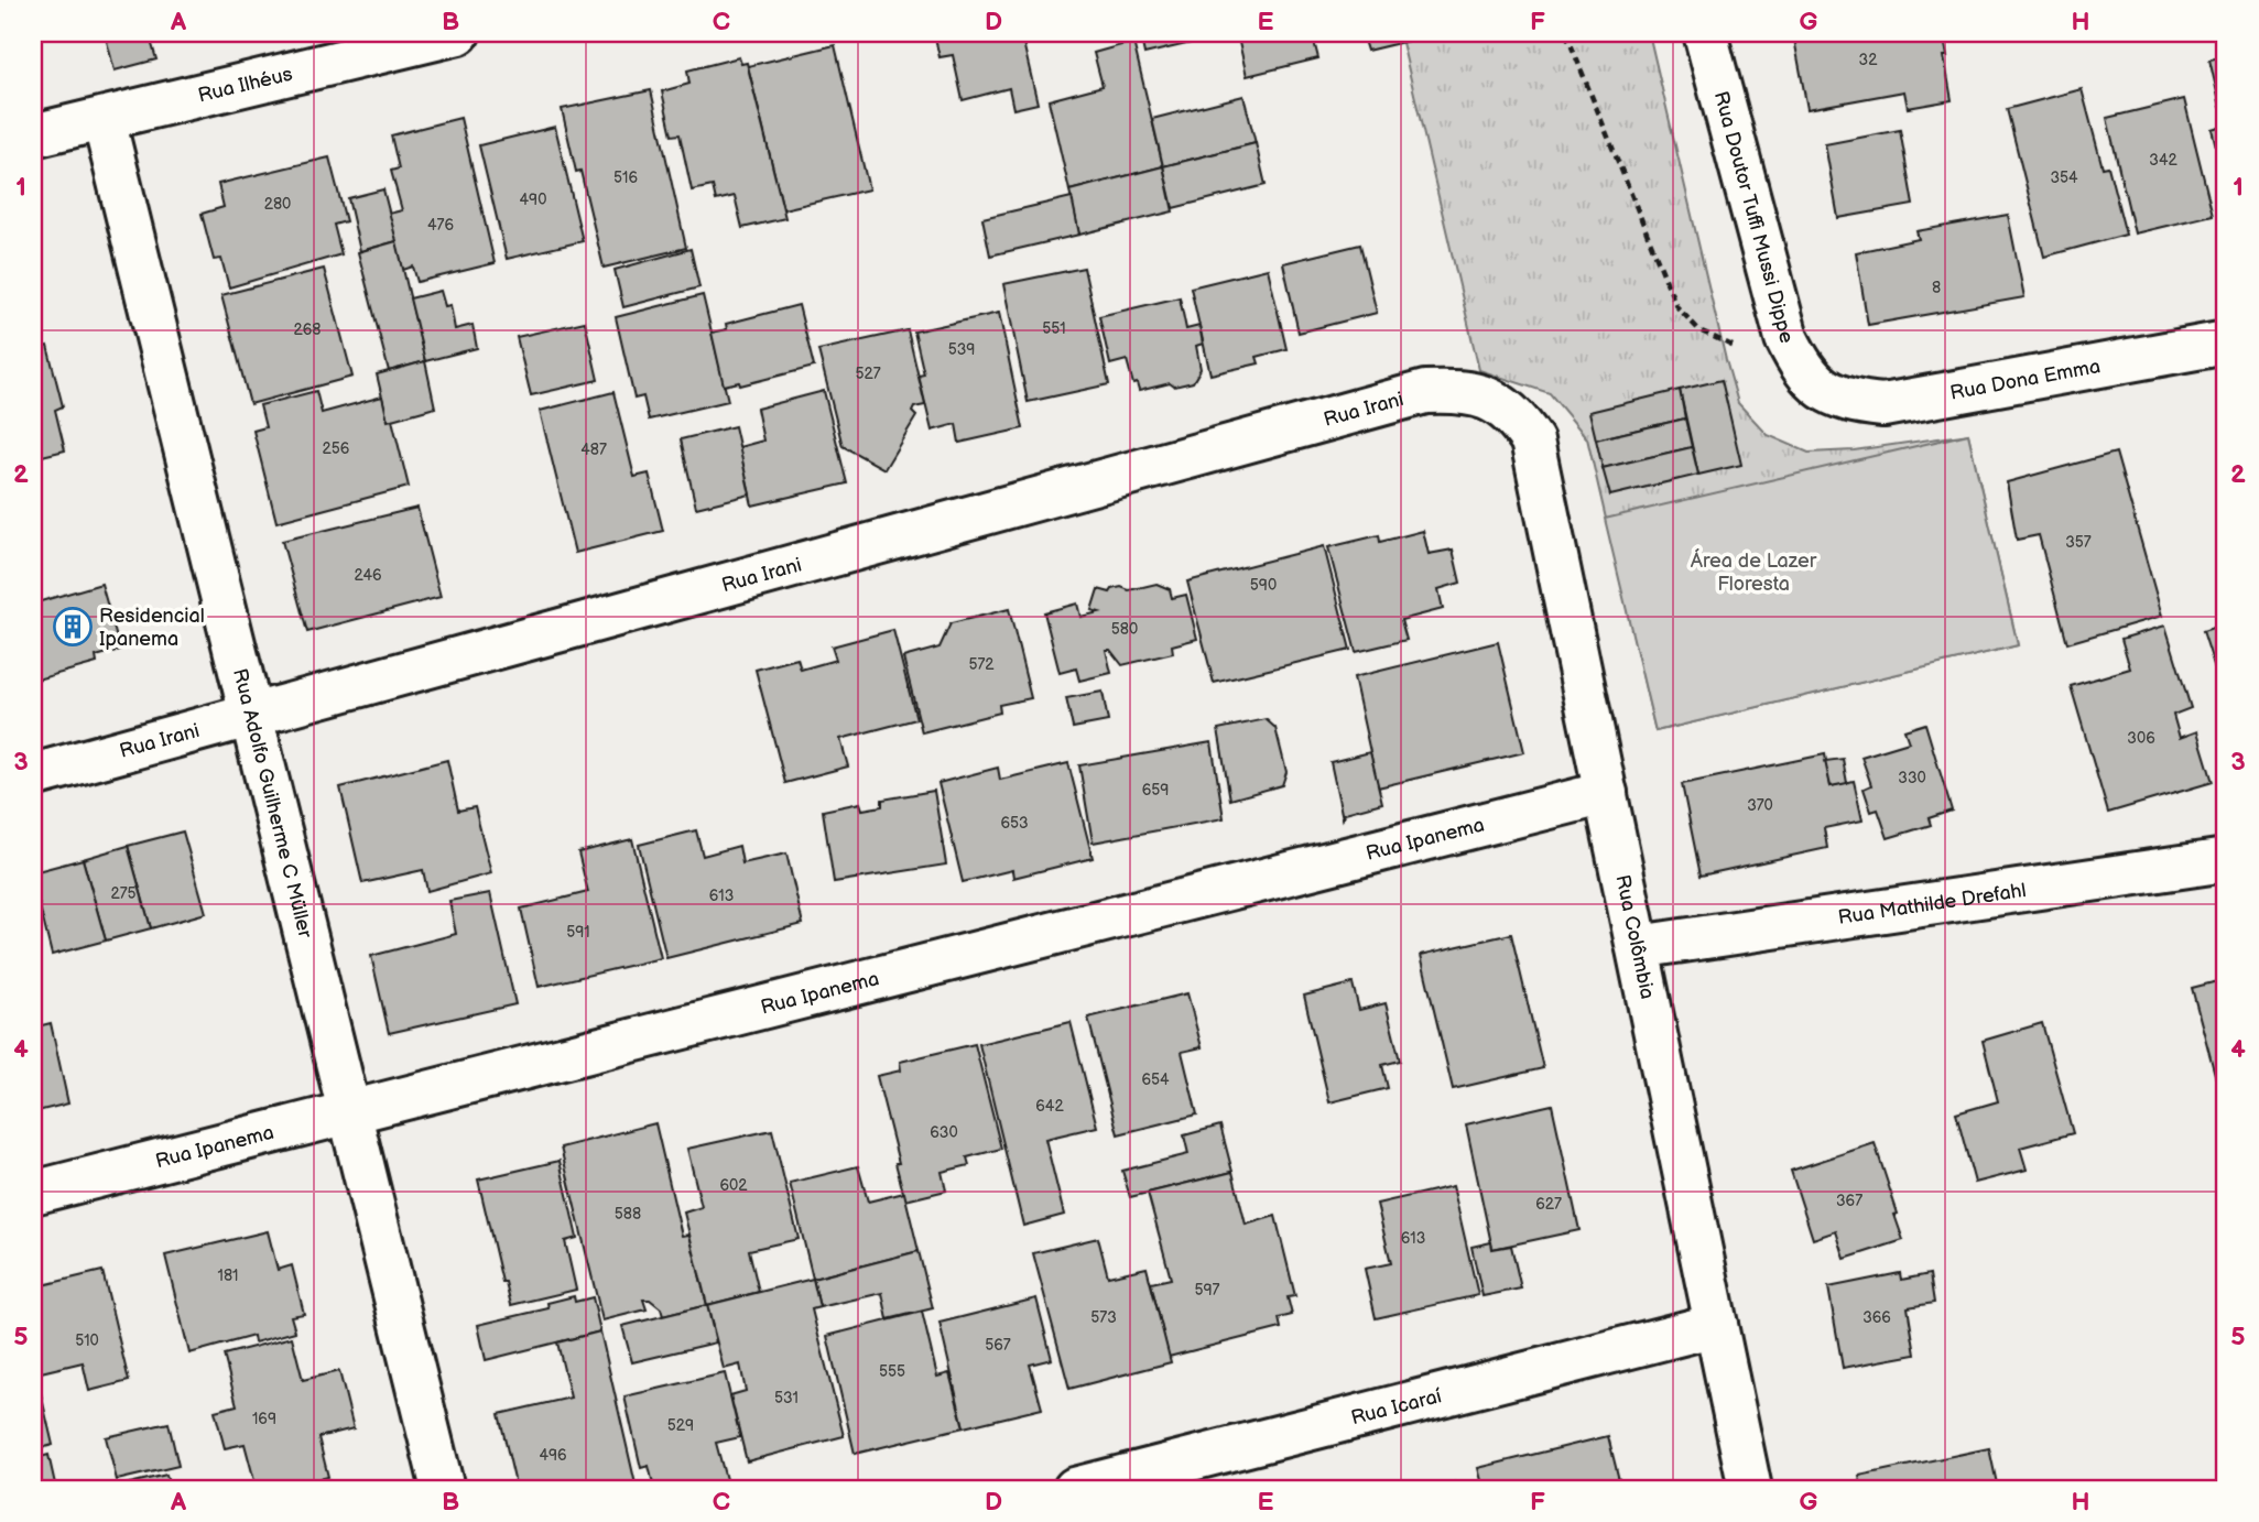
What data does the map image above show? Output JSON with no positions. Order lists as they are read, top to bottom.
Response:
{
  "streets": {
    "street": [
      "Rua Ilhéus",
      "Rua Doutor Tuffi Mussi Dippe",
      "Rua Dona Emma",
      "Rua Irani",
      "Rua Adolfo Guilherme C Müller",
      "Rua Ipanema",
      "Rua Mathilde Drefahl",
      "Rua Colômbia",
      "Rua Icaraí"
    ]
  },
  "crossings": [
    ["Rua Ilhéus", "Rua Adolfo Guilherme C Müller"],
    ["Rua Doutor Tuffi Mussi Dippe", "Rua Dona Emma"],
    ["Rua Irani", "Rua Adolfo Guilherme C Müller"],
    ["Rua Irani", "Rua Colômbia"],
    ["Rua Adolfo Guilherme C Müller", "Rua Ipanema"],
    ["Rua Ipanema", "Rua Colômbia"],
    ["Rua Mathilde Drefahl", "Rua Colômbia"],
    ["Rua Colômbia", "Rua Icaraí"]
  ],
  "parks": ["Área de Lazer Floresta"],
  "places": {
    "building": ["Residencial Ipanema"]
  },
  "house_numbers": [
    "32",
    "342",
    "516",
    "354",
    "490",
    "280",
    "476",
    "8",
    "551",
    "268",
    "539",
    "527",
    "256",
    "487",
    "357",
    "246",
    "590",
    "580",
    "572",
    "306",
    "330",
    "659",
    "370",
    "653",
    "275",
    "613",
    "591",
    "654",
    "642",
    "630",
    "602",
    "367",
    "627",
    "588",
    "613",
    "181",
    "597",
    "573",
    "366",
    "510",
    "567",
    "555",
    "531",
    "169",
    "529",
    "496"
  ],
  "grid": {
    "columns": [
      "A",
      "B",
      "C",
      "D",
      "E",
      "F",
      "G",
      "H"
    ],
    "rows": [
      "1",
      "2",
      "3",
      "4",
      "5"
    ]
  }
}
